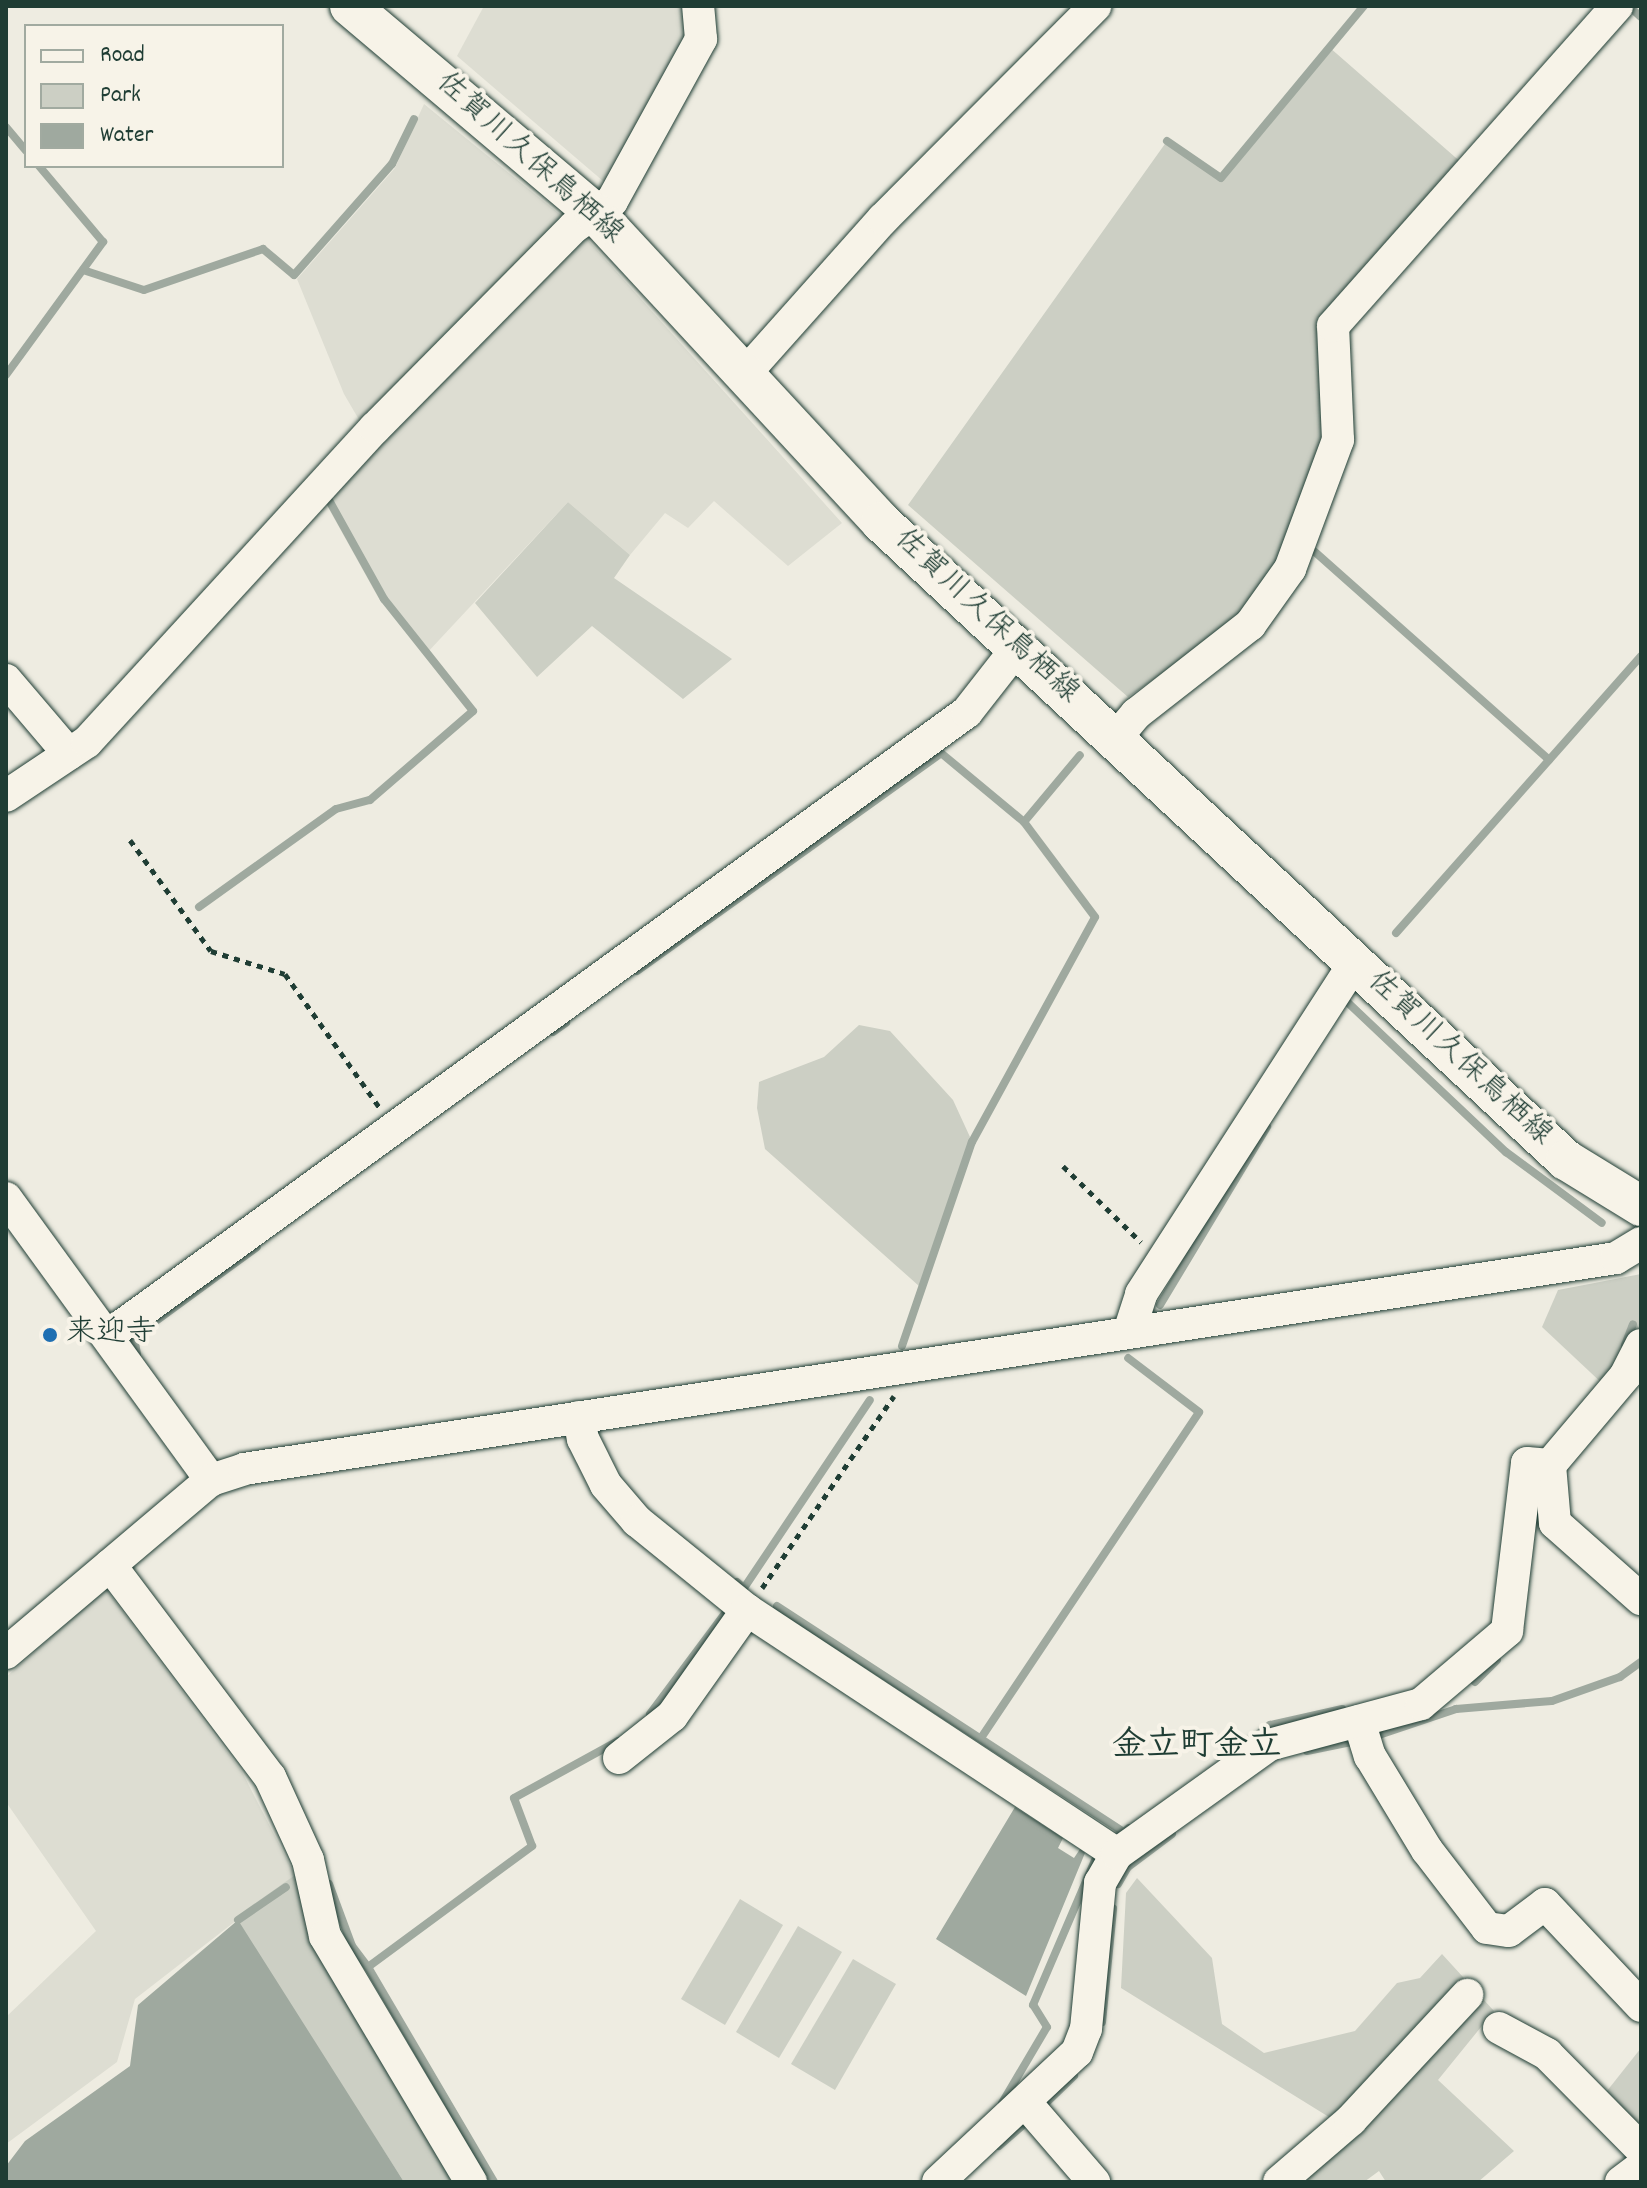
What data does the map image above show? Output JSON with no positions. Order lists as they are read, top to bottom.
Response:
{
  "streets": {
    "main road": ["佐賀川久保鳥栖線"]
  },
  "districts": ["金立町金立"],
  "places": ["来迎寺"],
  "legend": ["Road", "Park", "Water"]
}
